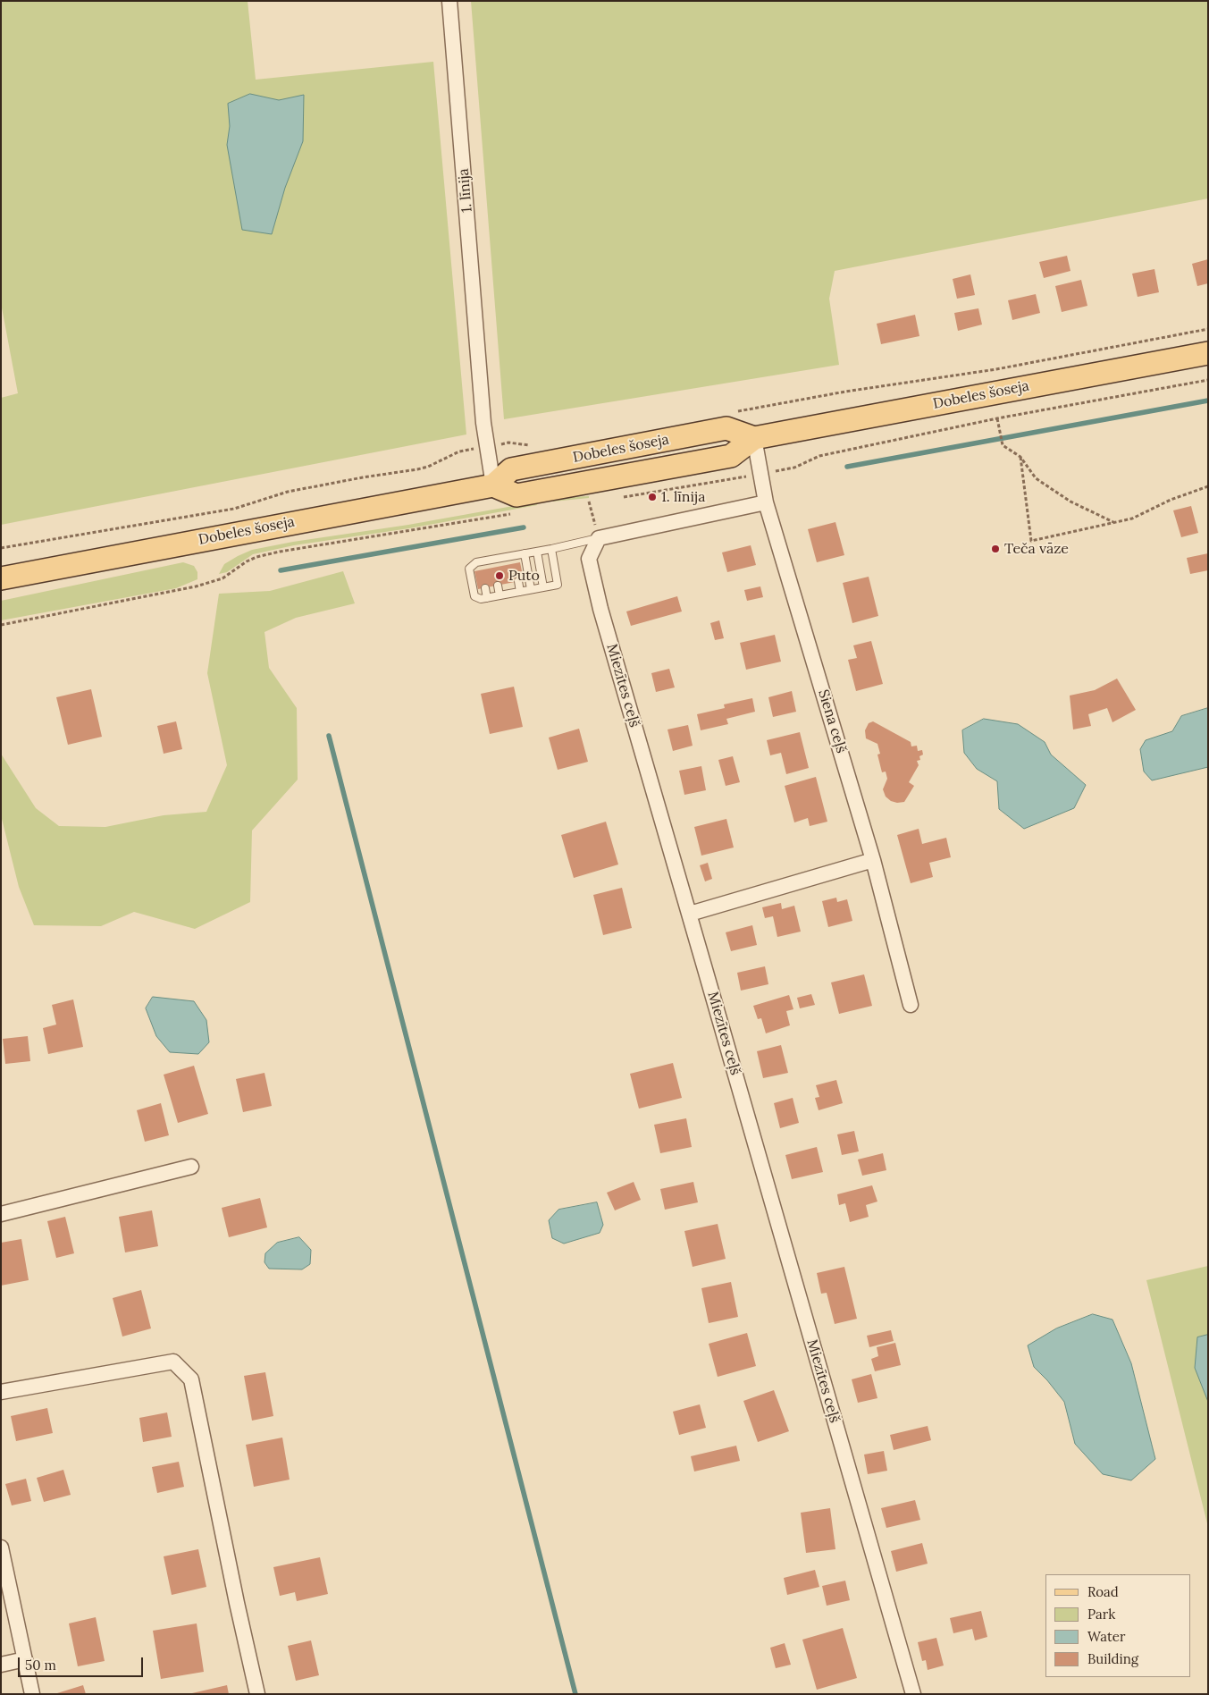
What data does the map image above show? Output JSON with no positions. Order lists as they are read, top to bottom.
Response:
{
  "streets": {
    "main road": ["Dobeles šoseja"],
    "street": ["1. līnija", "Miezītes ceļš", "Siena ceļš"]
  },
  "crossings": [
    ["1. līnija", "Dobeles šoseja"],
    ["Dobeles šoseja", "Siena ceļš"]
  ],
  "places": ["1. līnija", "Teča vāze", "Puto"],
  "legend": [
    "Road",
    "Park",
    "Water",
    "Building"
  ],
  "scale_bar": "50 m"
}
